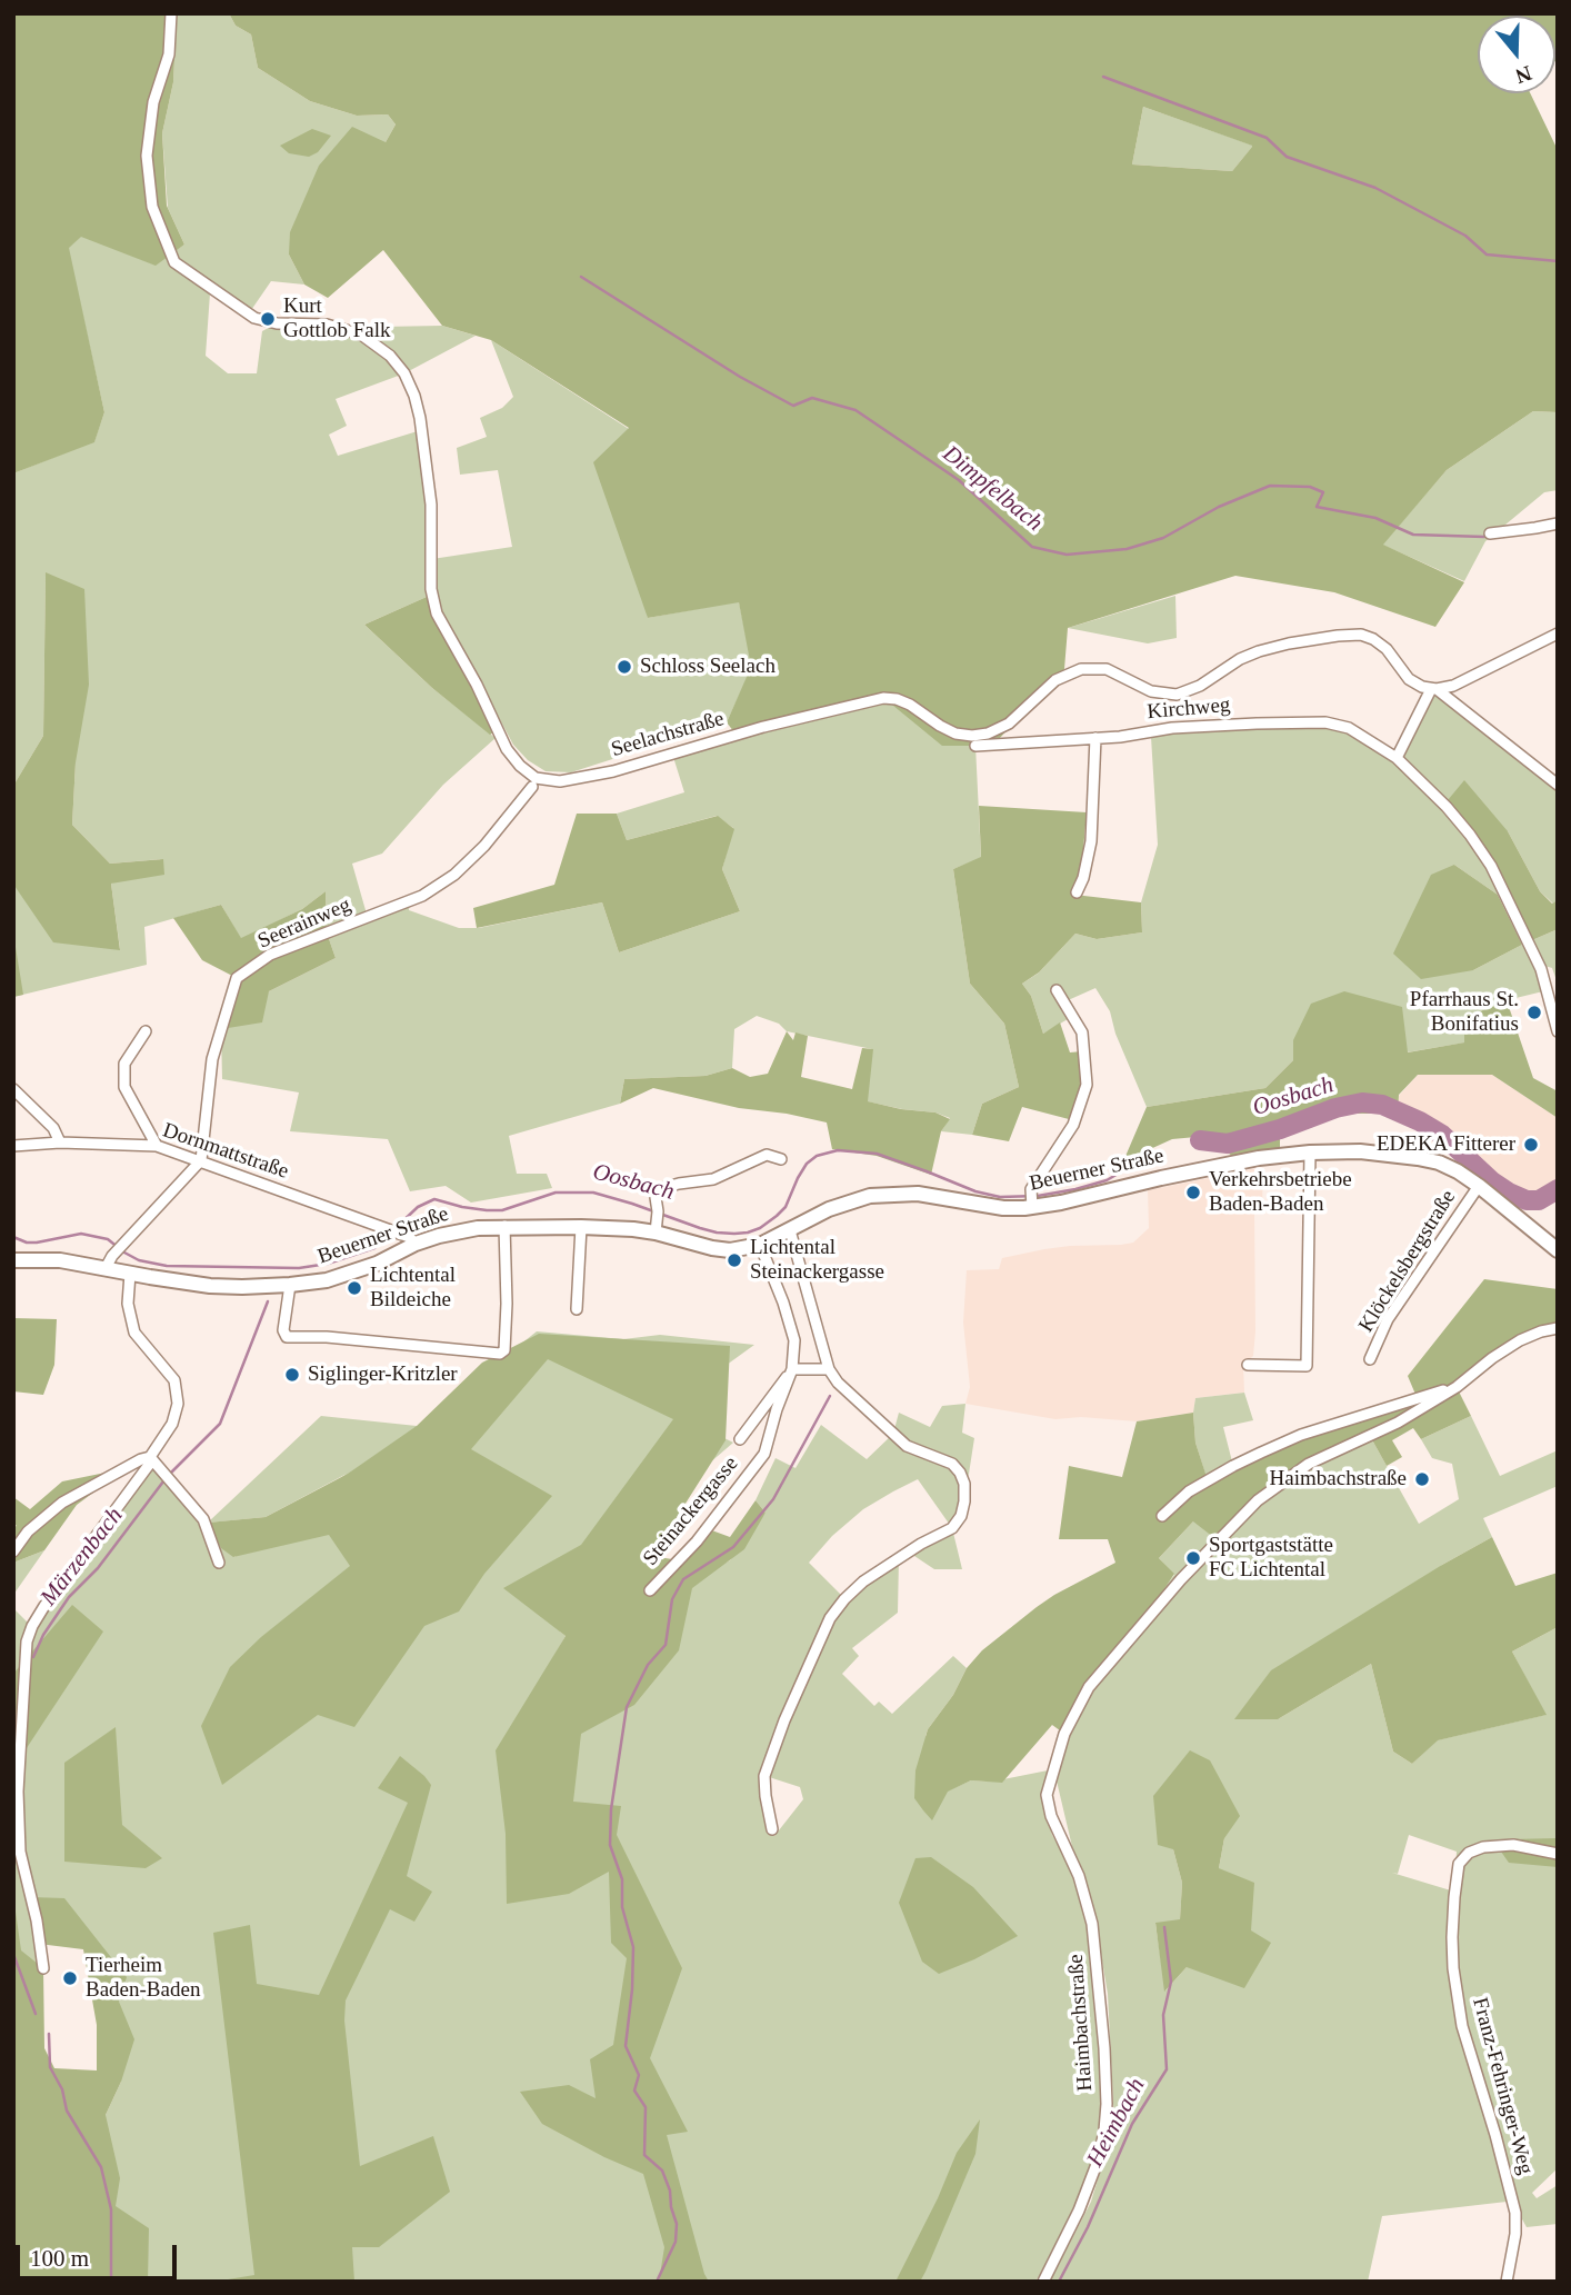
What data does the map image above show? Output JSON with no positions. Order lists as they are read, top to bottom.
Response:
{
  "streets": {
    "main road": ["Beuerner Straße"],
    "street": [
      "Kirchweg",
      "Seelachstraße",
      "Seerainweg",
      "Dornmattstraße",
      "Klöckelsbergstraße",
      "Steinackergasse",
      "Haimbachstraße",
      "Franz-Fehringer-Weg"
    ]
  },
  "crossings": [
    ["Seerainweg", "Dornmattstraße"],
    ["Dornmattstraße", "Beuerner Straße"],
    ["Beuerner Straße", "Klöckelsbergstraße"],
    ["Beuerner Straße", "Steinackergasse"]
  ],
  "water": [
    "Dimpfelbach",
    "Oosbach",
    "Märzenbach",
    "Heimbach"
  ],
  "places": [
    "Kurt Gottlob Falk",
    "Schloss Seelach",
    "Pfarrhaus St. Bonifatius",
    "EDEKA Fitterer",
    "Verkehrsbetriebe Baden-Baden",
    "Lichtental Steinackergasse",
    "Lichtental Bildeiche",
    "Siglinger-Kritzler",
    "Haimbachstraße",
    "Sportgaststätte FC Lichtental",
    "Tierheim Baden-Baden"
  ],
  "scale_bar": "100 m",
  "north": "bottom"
}
